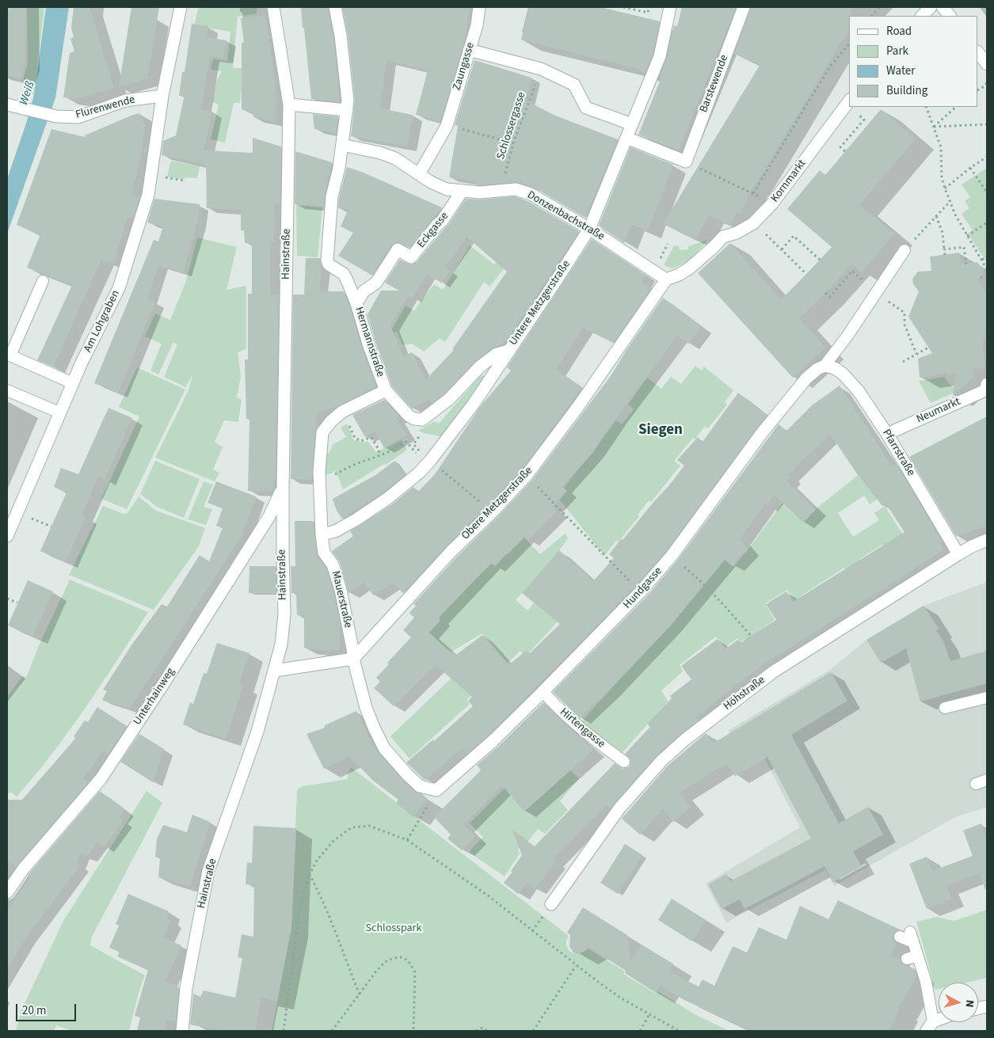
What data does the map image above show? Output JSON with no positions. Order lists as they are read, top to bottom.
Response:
{
  "streets": {
    "street": [
      "Zaungasse",
      "Barstewende",
      "Flurenwende",
      "Kornmarkt",
      "Donzenbachstraße",
      "Eckgasse",
      "Hainstraße",
      "Untere Metzgerstraße",
      "Am Lohgraben",
      "Hermannstraße",
      "Neumarkt",
      "Pfarrstraße",
      "Obere Metzgerstraße",
      "Hundgasse",
      "Mauerstraße",
      "Höhstraße",
      "Unterhainweg"
    ],
    "lane": ["Hirtengasse"],
    "path": ["Schlossergasse"]
  },
  "crossings": [
    ["Zaungasse", "Donzenbachstraße"],
    ["Flurenwende", "Am Lohgraben"],
    ["Schlossergasse", "Donzenbachstraße"],
    ["Kornmarkt", "Donzenbachstraße"],
    ["Kornmarkt", "Obere Metzgerstraße"],
    ["Donzenbachstraße", "Eckgasse"],
    ["Donzenbachstraße", "Untere Metzgerstraße"],
    ["Donzenbachstraße", "Hermannstraße"],
    ["Donzenbachstraße", "Obere Metzgerstraße"],
    ["Eckgasse", "Hermannstraße"],
    ["Hainstraße", "Unterhainweg"],
    ["Untere Metzgerstraße", "Hermannstraße"],
    ["Untere Metzgerstraße", "Mauerstraße"],
    ["Hermannstraße", "Mauerstraße"],
    ["Neumarkt", "Pfarrstraße"],
    ["Pfarrstraße", "Hundgasse"],
    ["Pfarrstraße", "Höhstraße"],
    ["Obere Metzgerstraße", "Mauerstraße"],
    ["Hundgasse", "Mauerstraße"],
    ["Hundgasse", "Hirtengasse"]
  ],
  "districts": ["Siegen"],
  "water": ["Weiß"],
  "parks": ["Schlosspark"],
  "legend": [
    "Road",
    "Park",
    "Water",
    "Building"
  ],
  "scale_bar": "20 m",
  "north": "right"
}
